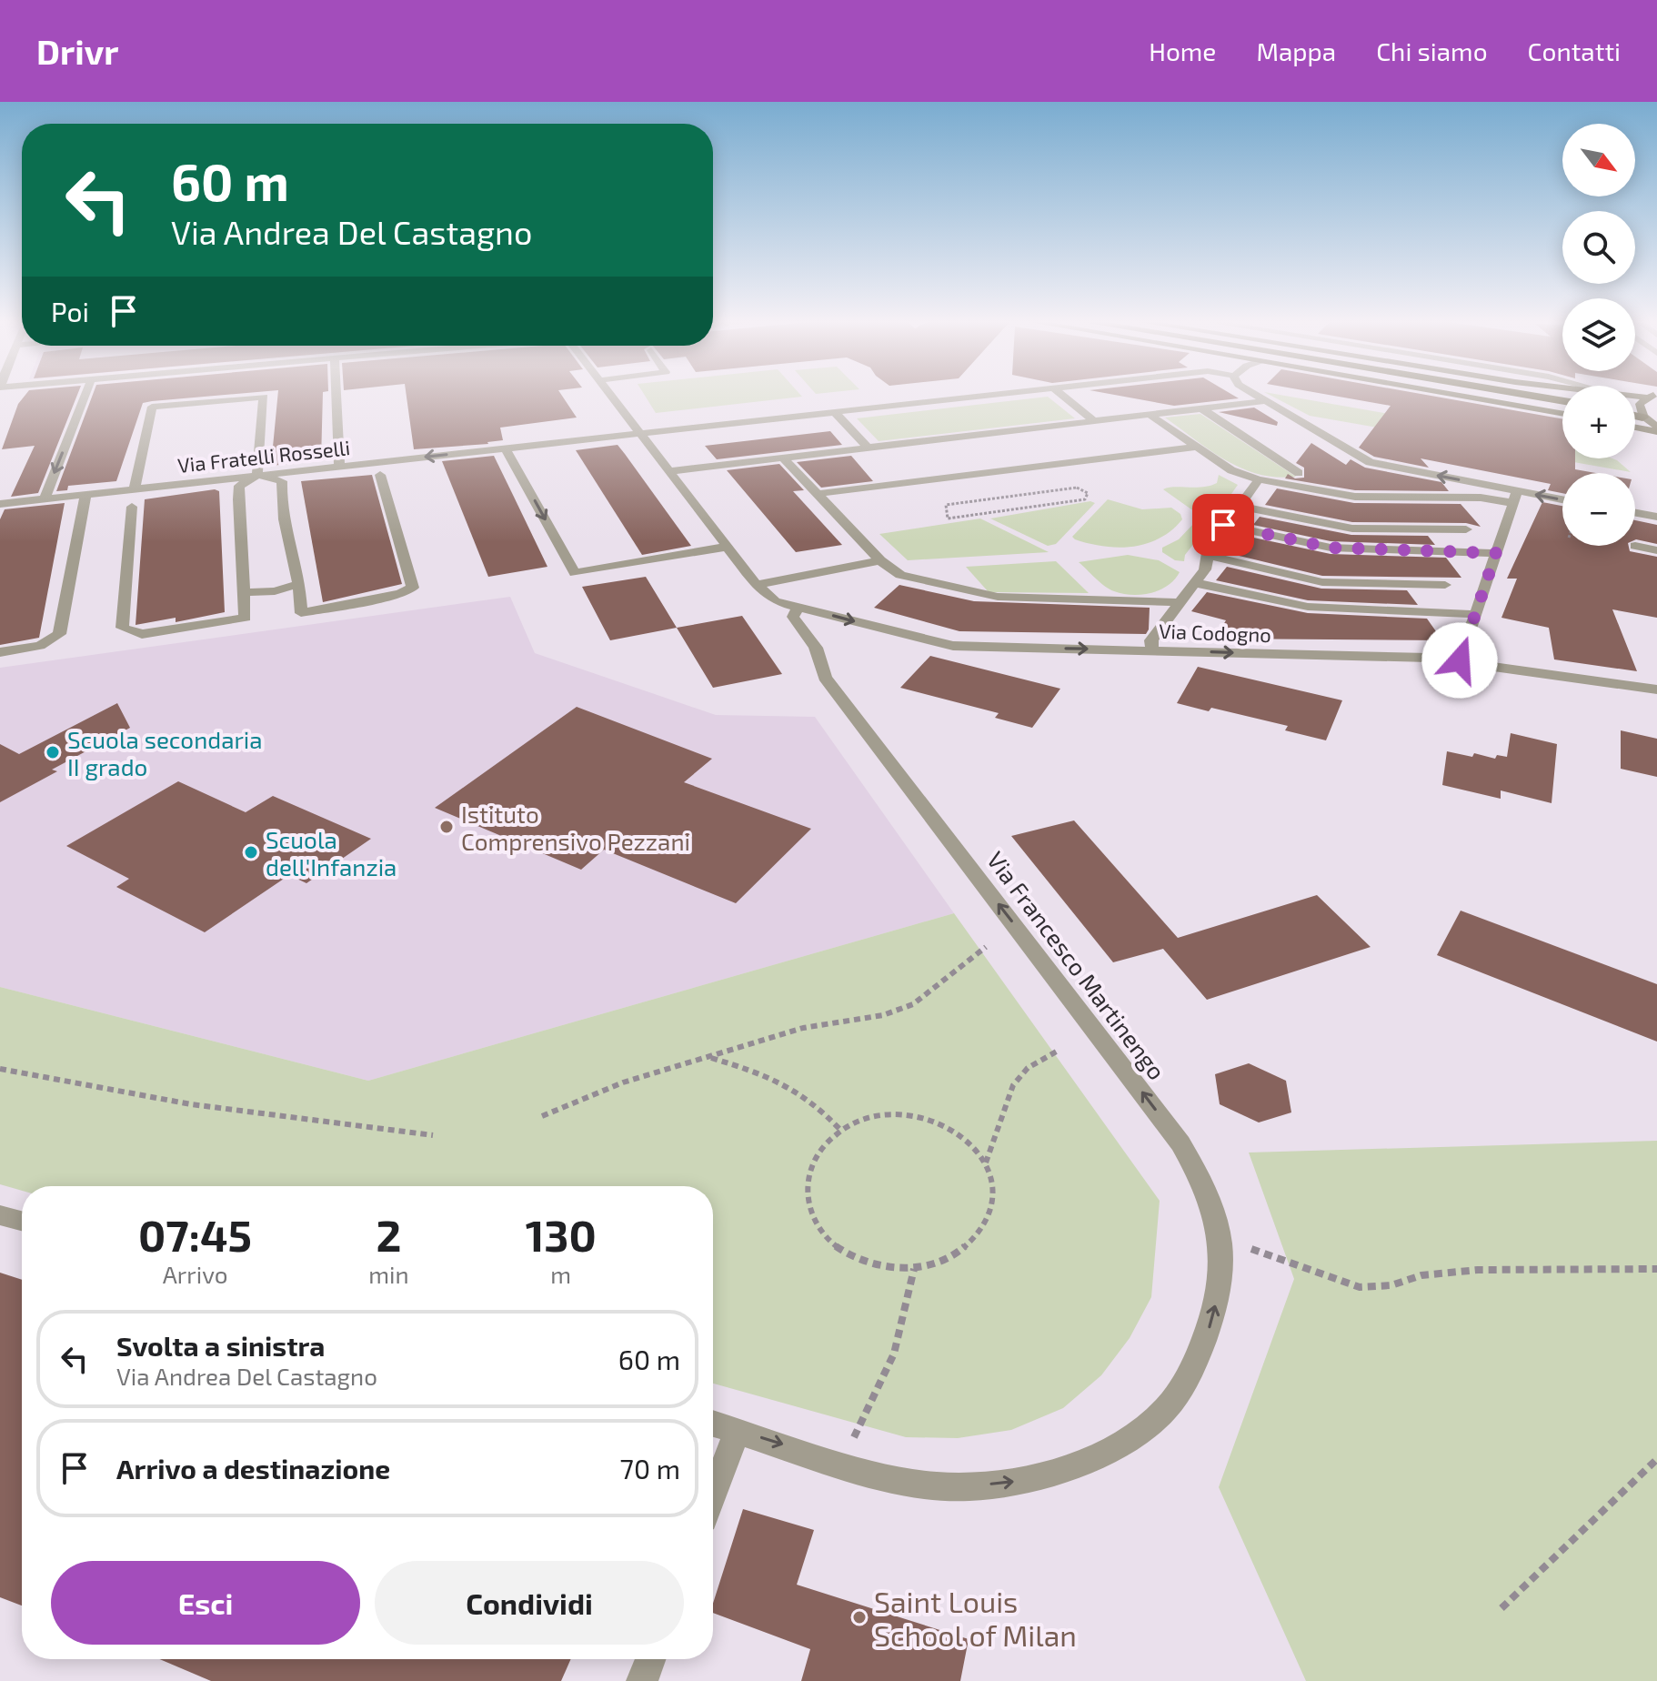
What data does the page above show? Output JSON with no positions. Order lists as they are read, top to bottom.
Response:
{
  "streets": {
    "street": ["Via Fratelli Rosselli", "Via Codogno", "Via Francesco Martinengo"]
  },
  "crossings": [
    ["Via Codogno", "Via Francesco Martinengo"]
  ],
  "places": [
    "Scuola secondaria II grado",
    "Istituto Comprensivo Pezzani",
    "Scuola dell'Infanzia",
    "Saint Louis School of Milan"
  ],
  "north": "bottom right",
  "page": {
    "header": "Drivr",
    "nav": [
      "Home",
      "Mappa",
      "Chi siamo",
      "Contatti"
    ],
    "map_buttons": ["+", "−"],
    "turn": ["60 m", "Via Andrea Del Castagno"],
    "then": "Poi",
    "eta": [
      "07:45",
      "Arrivo",
      "2",
      "min",
      "130",
      "m"
    ],
    "list": [
      {
        "name": "Svolta a sinistra",
        "note": "Via Andrea Del Castagno",
        "value": "60 m"
      },
      {
        "name": "Arrivo a destinazione",
        "value": "70 m"
      }
    ],
    "buttons": ["Esci", "Condividi"]
  }
}
